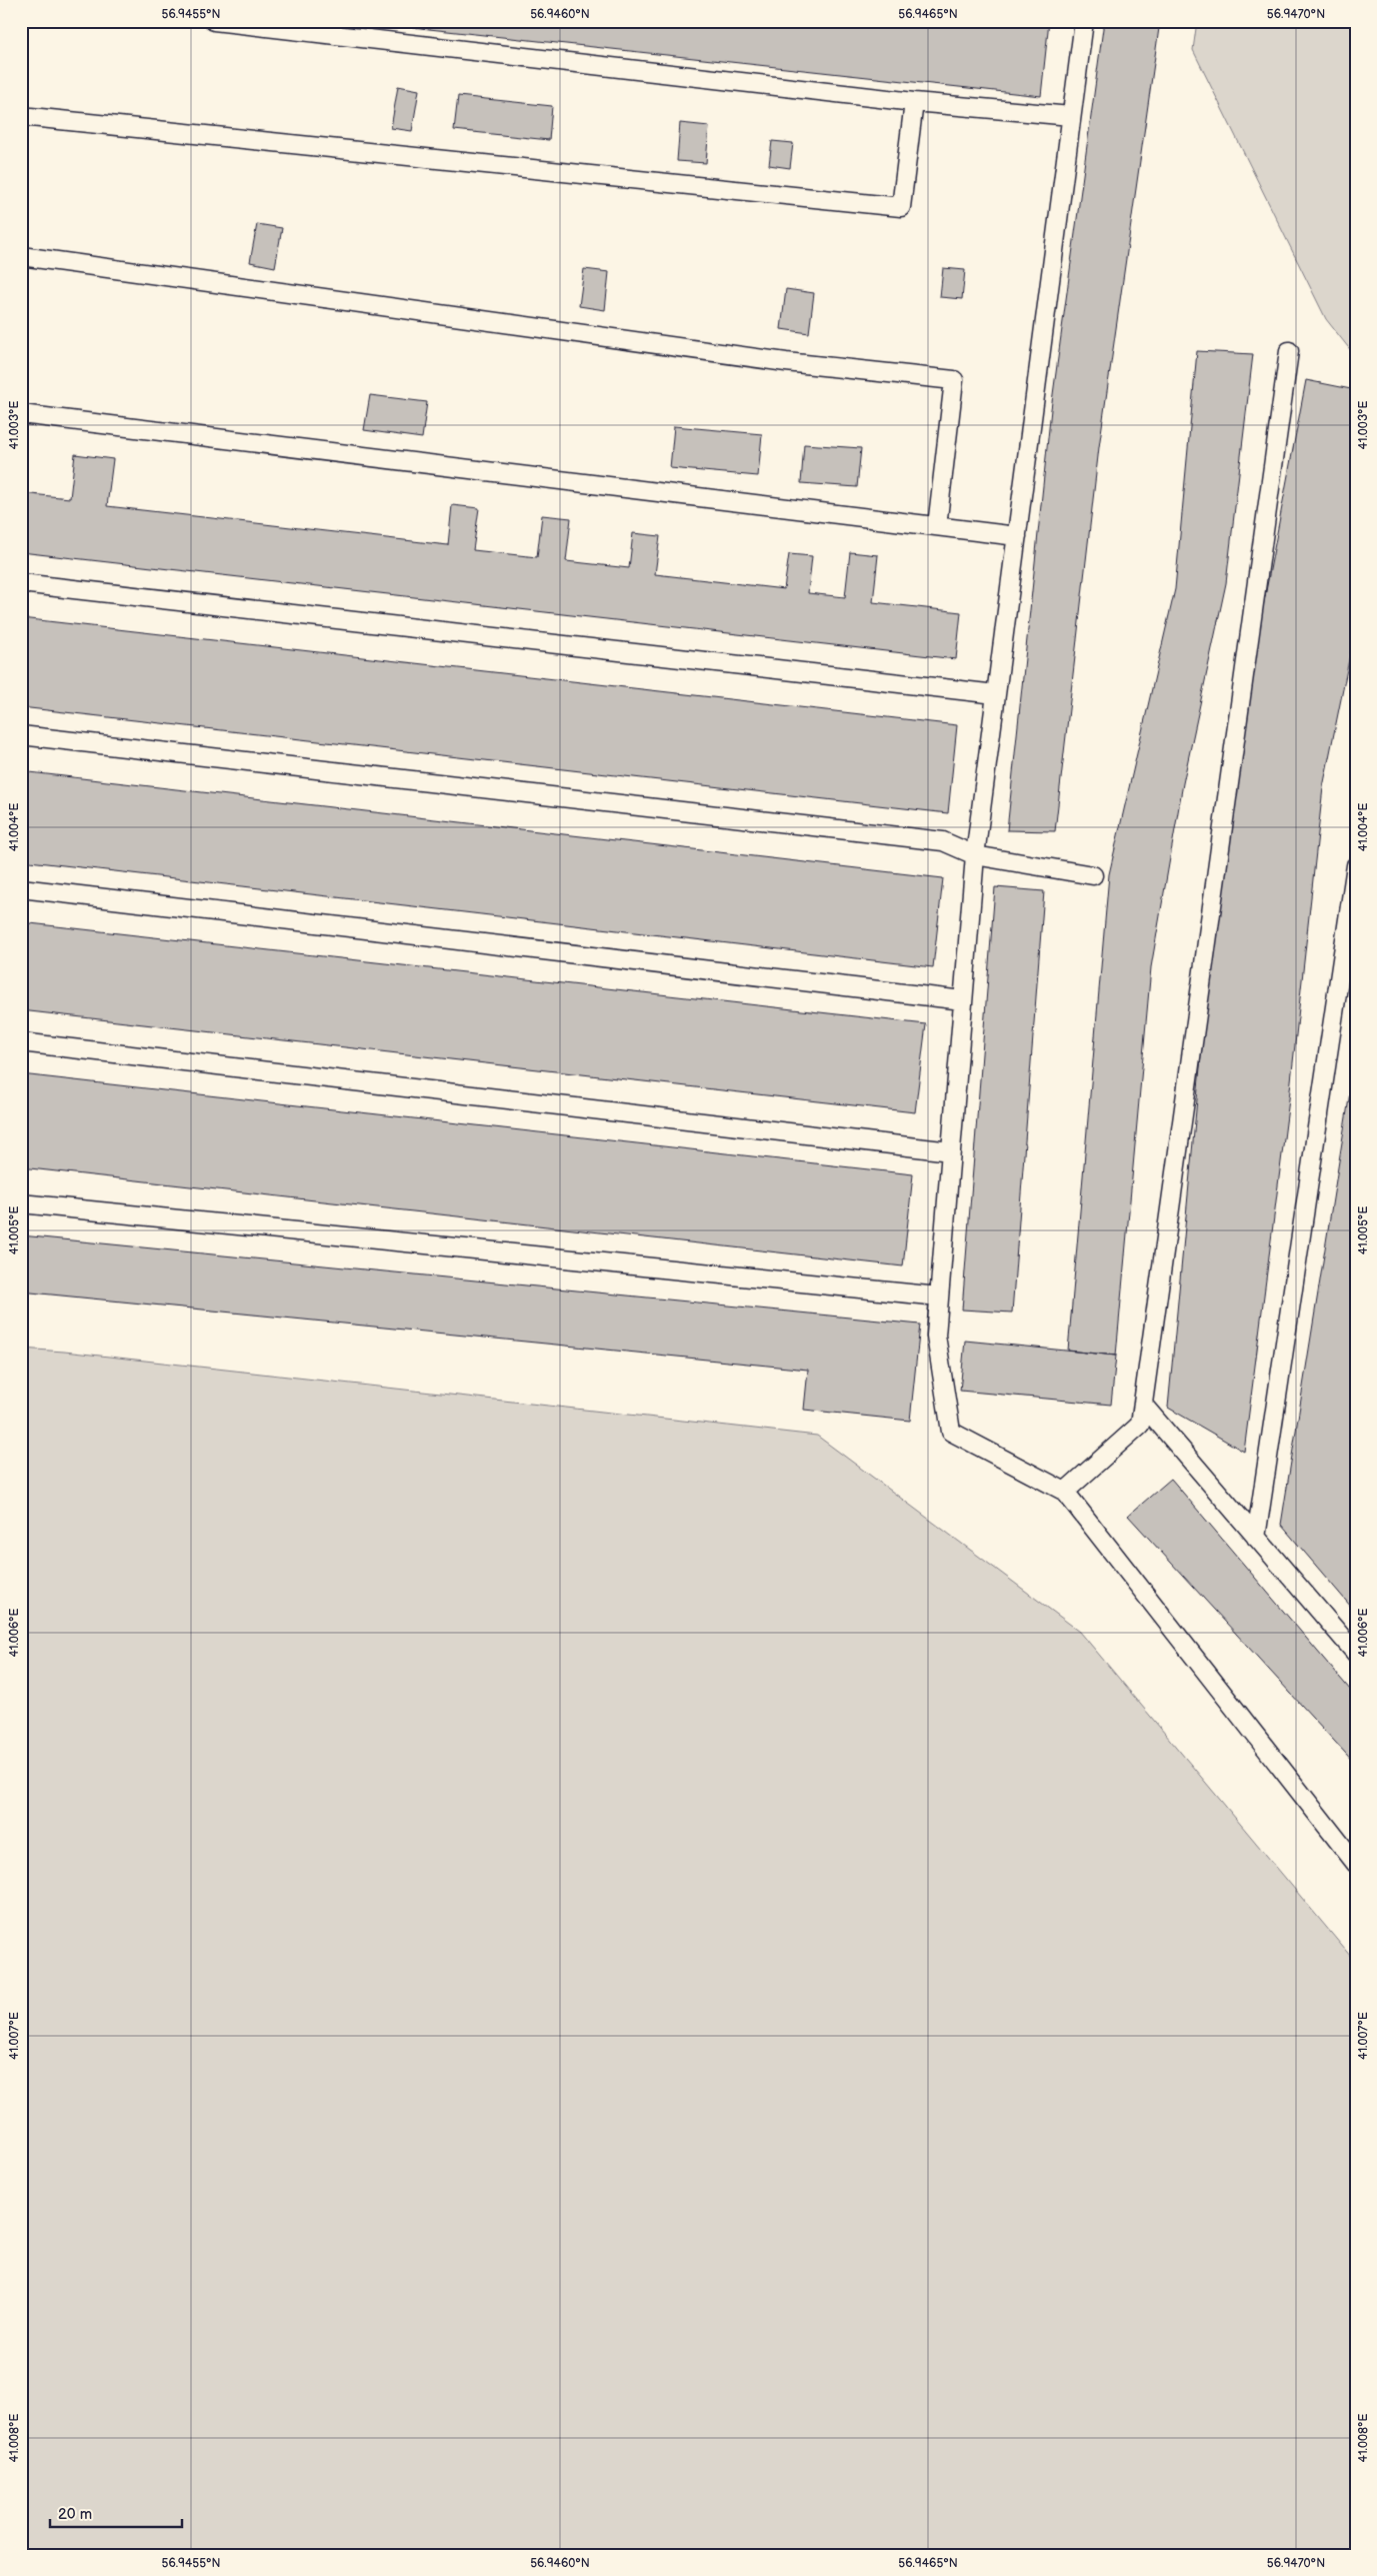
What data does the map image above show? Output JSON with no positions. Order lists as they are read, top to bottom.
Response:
{
  "scale_bar": "20 m",
  "coordinates": [
    "56.9455°N",
    "56.9460°N",
    "56.9465°N",
    "56.9470°N",
    "41.003°E",
    "41.004°E",
    "41.005°E",
    "41.006°E",
    "41.007°E",
    "41.008°E"
  ]
}
